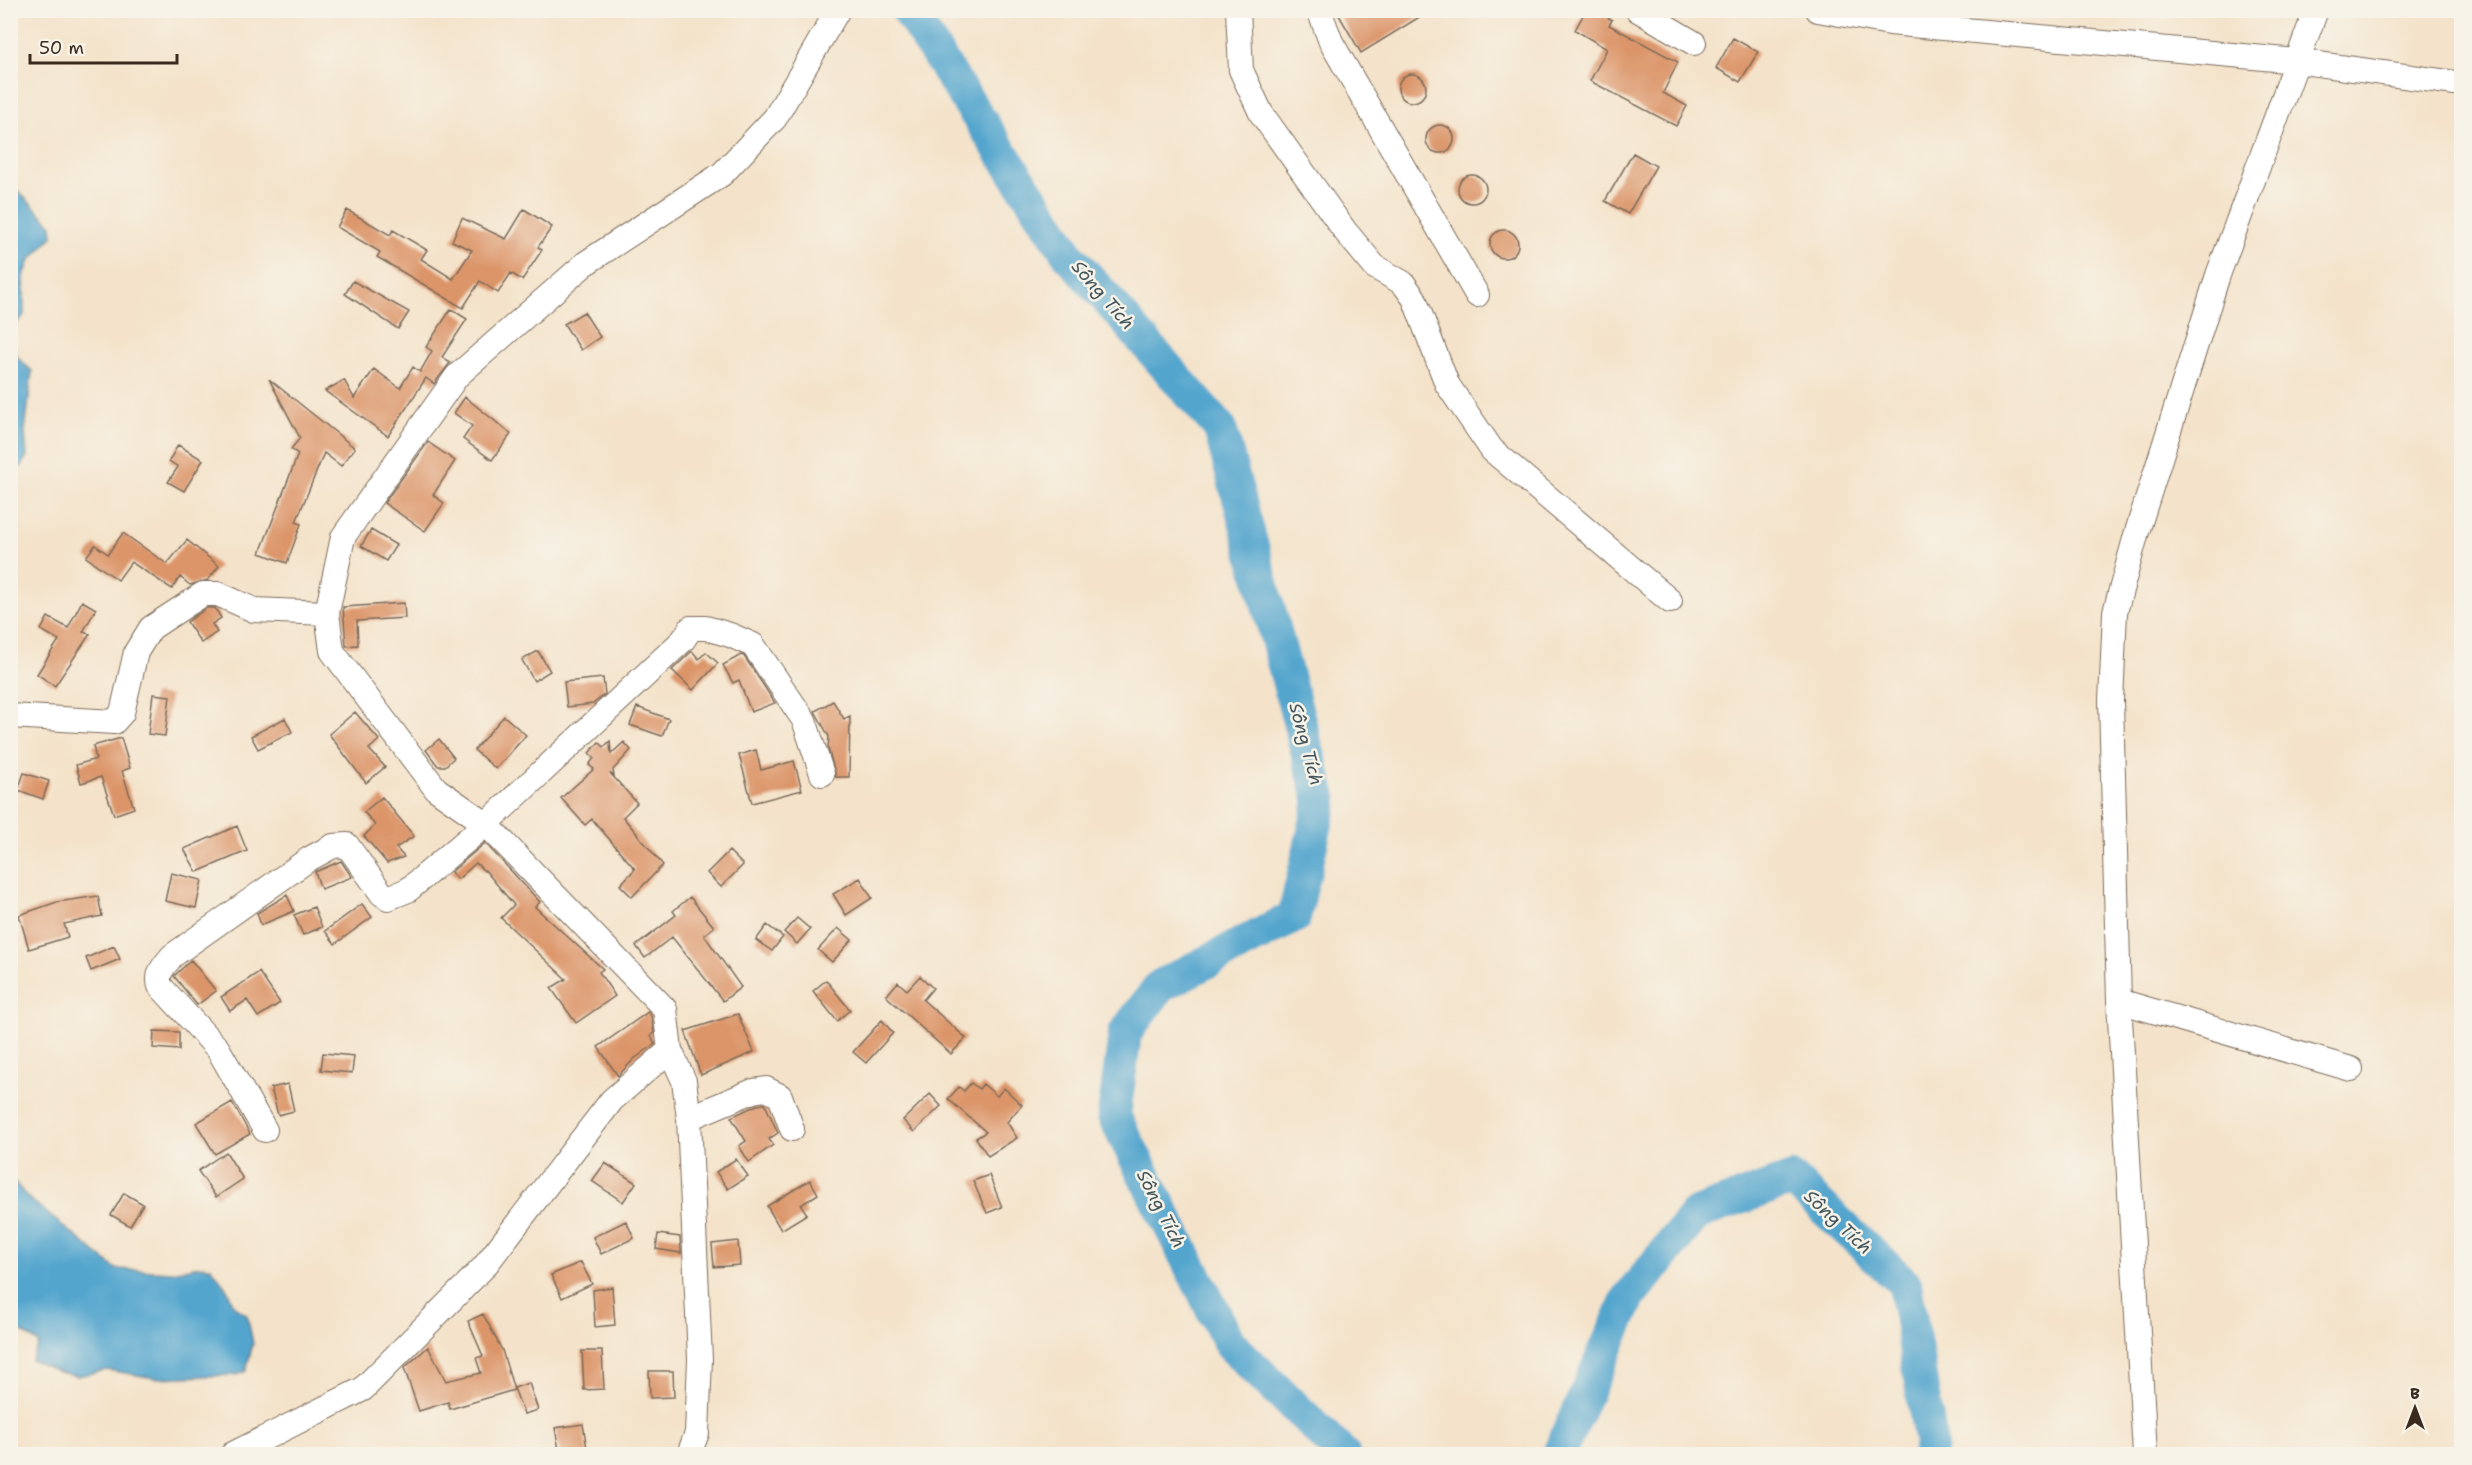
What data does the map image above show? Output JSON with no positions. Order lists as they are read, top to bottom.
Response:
{
  "water": ["Sông Tích"],
  "scale_bar": "50 m",
  "north": "top"
}
